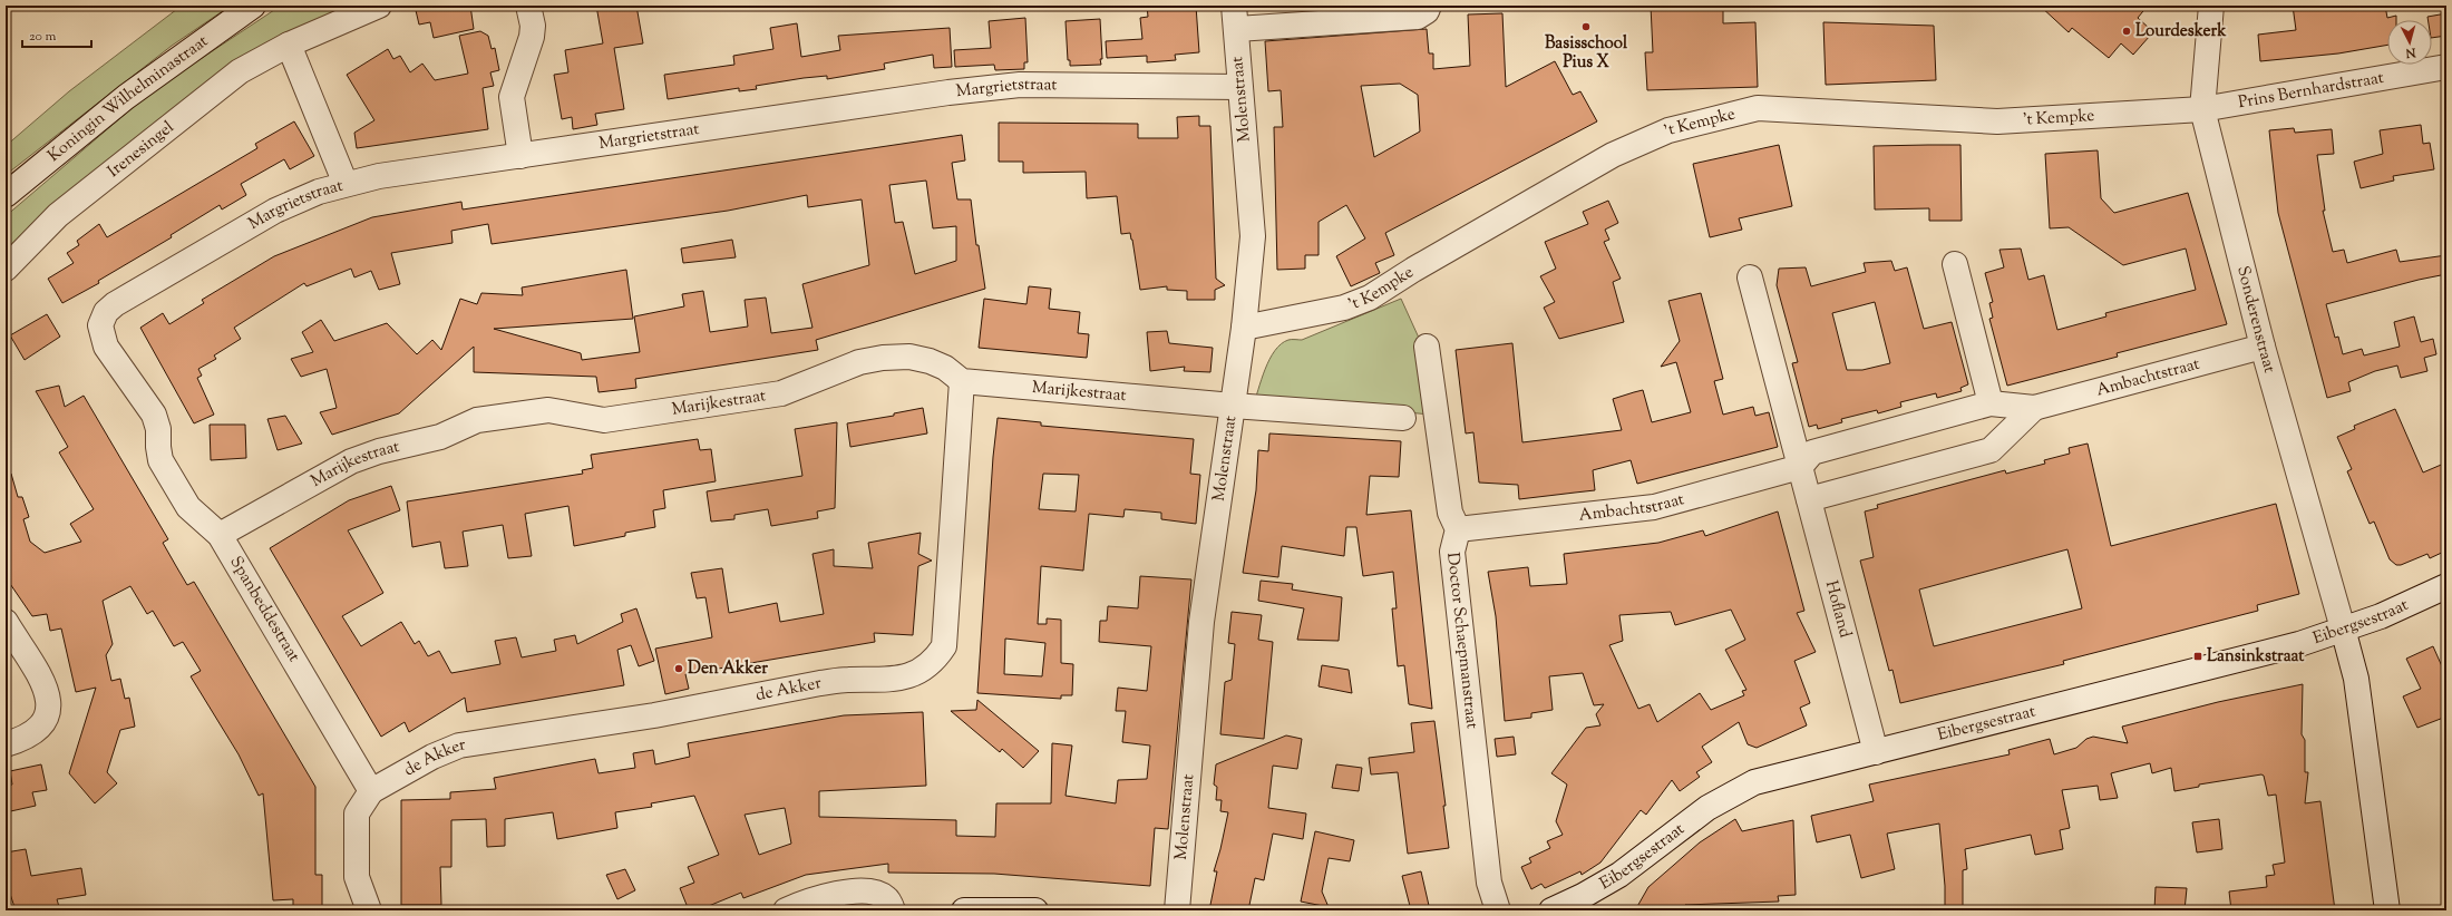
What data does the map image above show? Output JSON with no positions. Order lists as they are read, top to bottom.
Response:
{
  "streets": {
    "street": [
      "Margrietstraat",
      "Prins Bernhardstraat",
      "Koningin Wilhelminastraat",
      "Molenstraat",
      "'t Kempke",
      "Irenesingel",
      "Sonderenstraat",
      "Ambachtstraat",
      "Marijkestraat",
      "Spanbeddestraat",
      "Hofland",
      "Eibergsestraat",
      "Doctor Schaepmanstraat",
      "de Akker"
    ]
  },
  "crossings": [
    ["Margrietstraat", "Molenstraat"],
    ["Margrietstraat", "Spanbeddestraat"],
    ["Prins Bernhardstraat", "'t Kempke"],
    ["Prins Bernhardstraat", "Sonderenstraat"],
    ["Molenstraat", "'t Kempke"],
    ["Molenstraat", "Marijkestraat"],
    ["'t Kempke", "Sonderenstraat"],
    ["Sonderenstraat", "Ambachtstraat"],
    ["Sonderenstraat", "Eibergsestraat"],
    ["Ambachtstraat", "Hofland"],
    ["Ambachtstraat", "Doctor Schaepmanstraat"],
    ["Marijkestraat", "Spanbeddestraat"],
    ["Marijkestraat", "de Akker"],
    ["Spanbeddestraat", "de Akker"],
    ["Hofland", "Eibergsestraat"]
  ],
  "places": {
    "other": ["Basisschool Pius X", "Lourdeskerk", "Den Akker"],
    "transit": ["Lansinkstraat"]
  },
  "scale_bar": "20 m",
  "north": "bottom"
}
